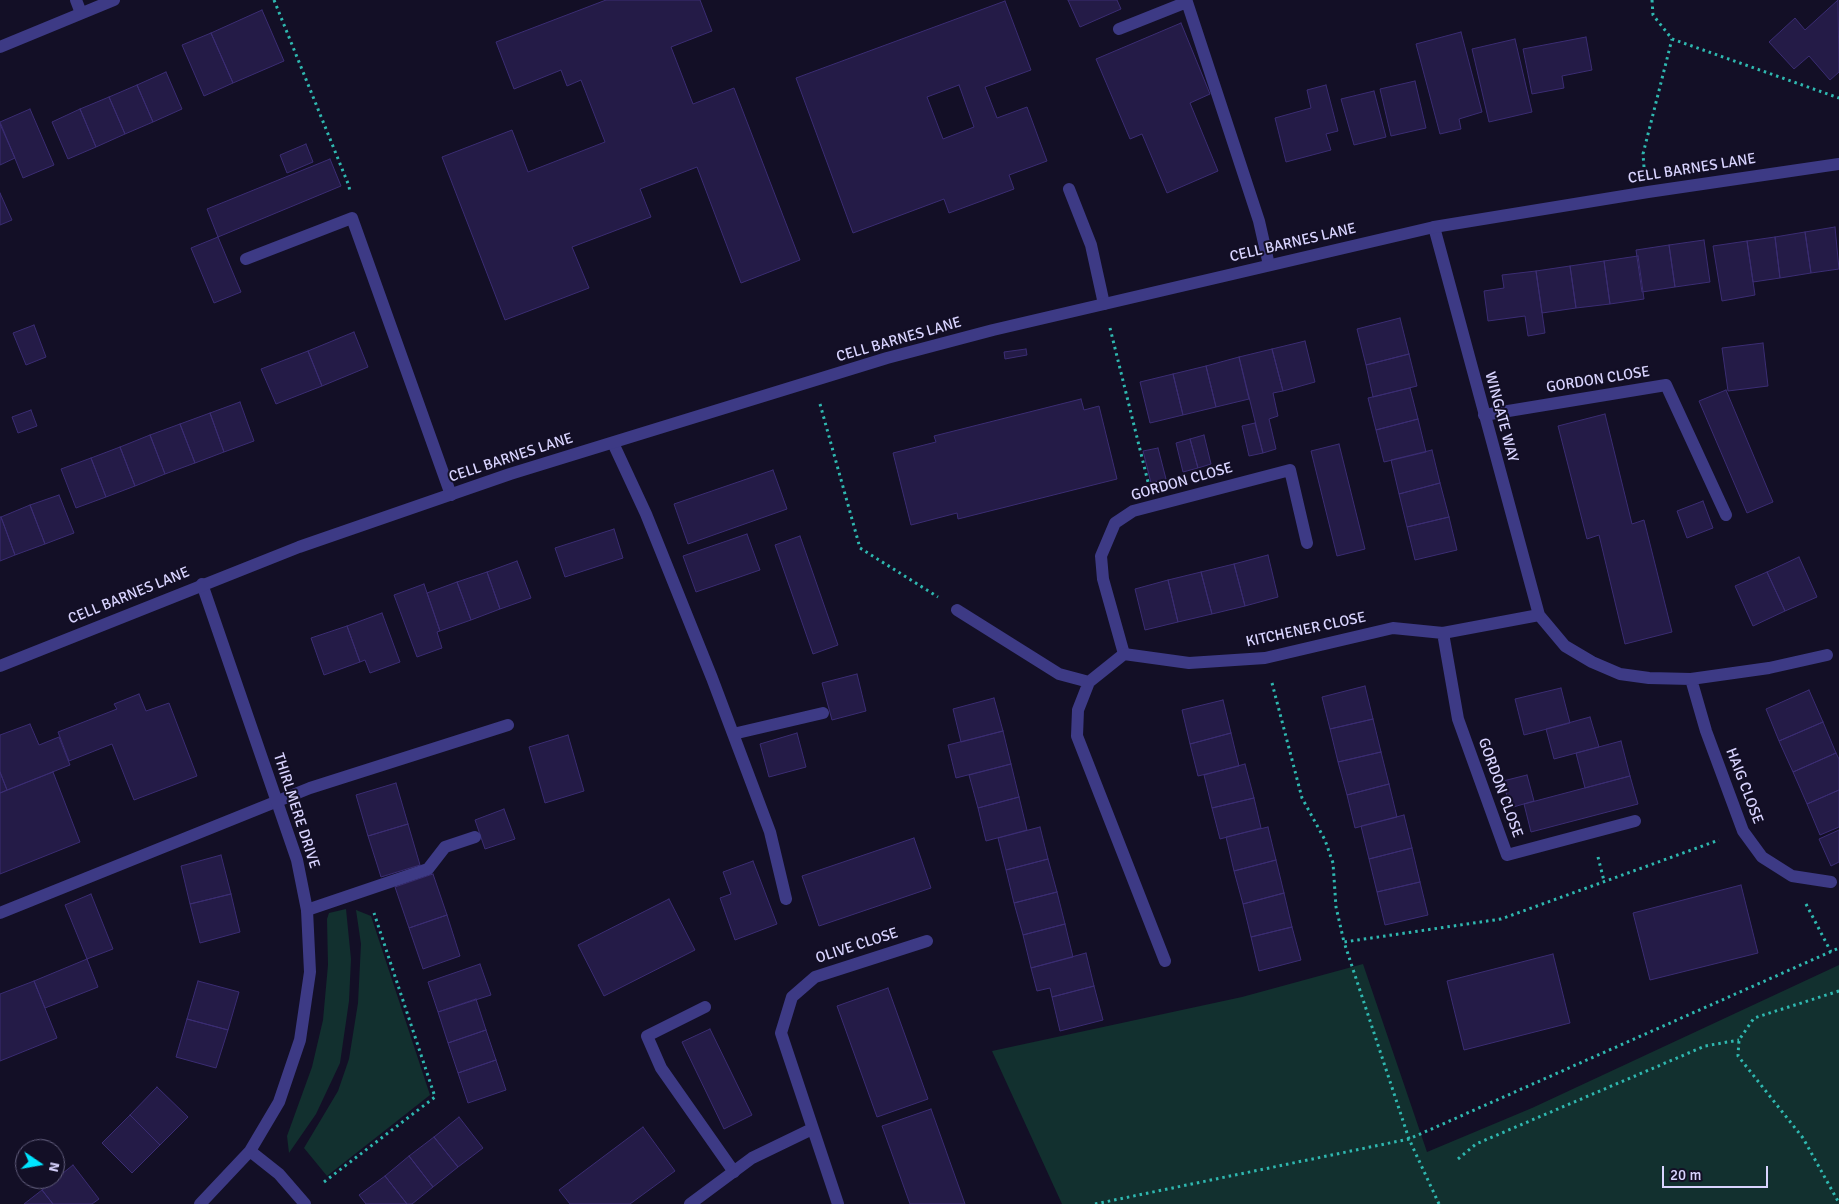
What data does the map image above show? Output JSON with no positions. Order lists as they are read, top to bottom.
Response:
{
  "streets": {
    "street": [
      "CELL BARNES LANE",
      "GORDON CLOSE",
      "WINGATE WAY",
      "KITCHENER CLOSE",
      "HAIG CLOSE",
      "THIRLMERE DRIVE",
      "OLIVE CLOSE"
    ]
  },
  "crossings": [
    ["CELL BARNES LANE", "WINGATE WAY"],
    ["CELL BARNES LANE", "THIRLMERE DRIVE"],
    ["GORDON CLOSE", "WINGATE WAY"],
    ["GORDON CLOSE", "KITCHENER CLOSE"],
    ["WINGATE WAY", "KITCHENER CLOSE"]
  ],
  "scale_bar": "20 m",
  "north": "right"
}
